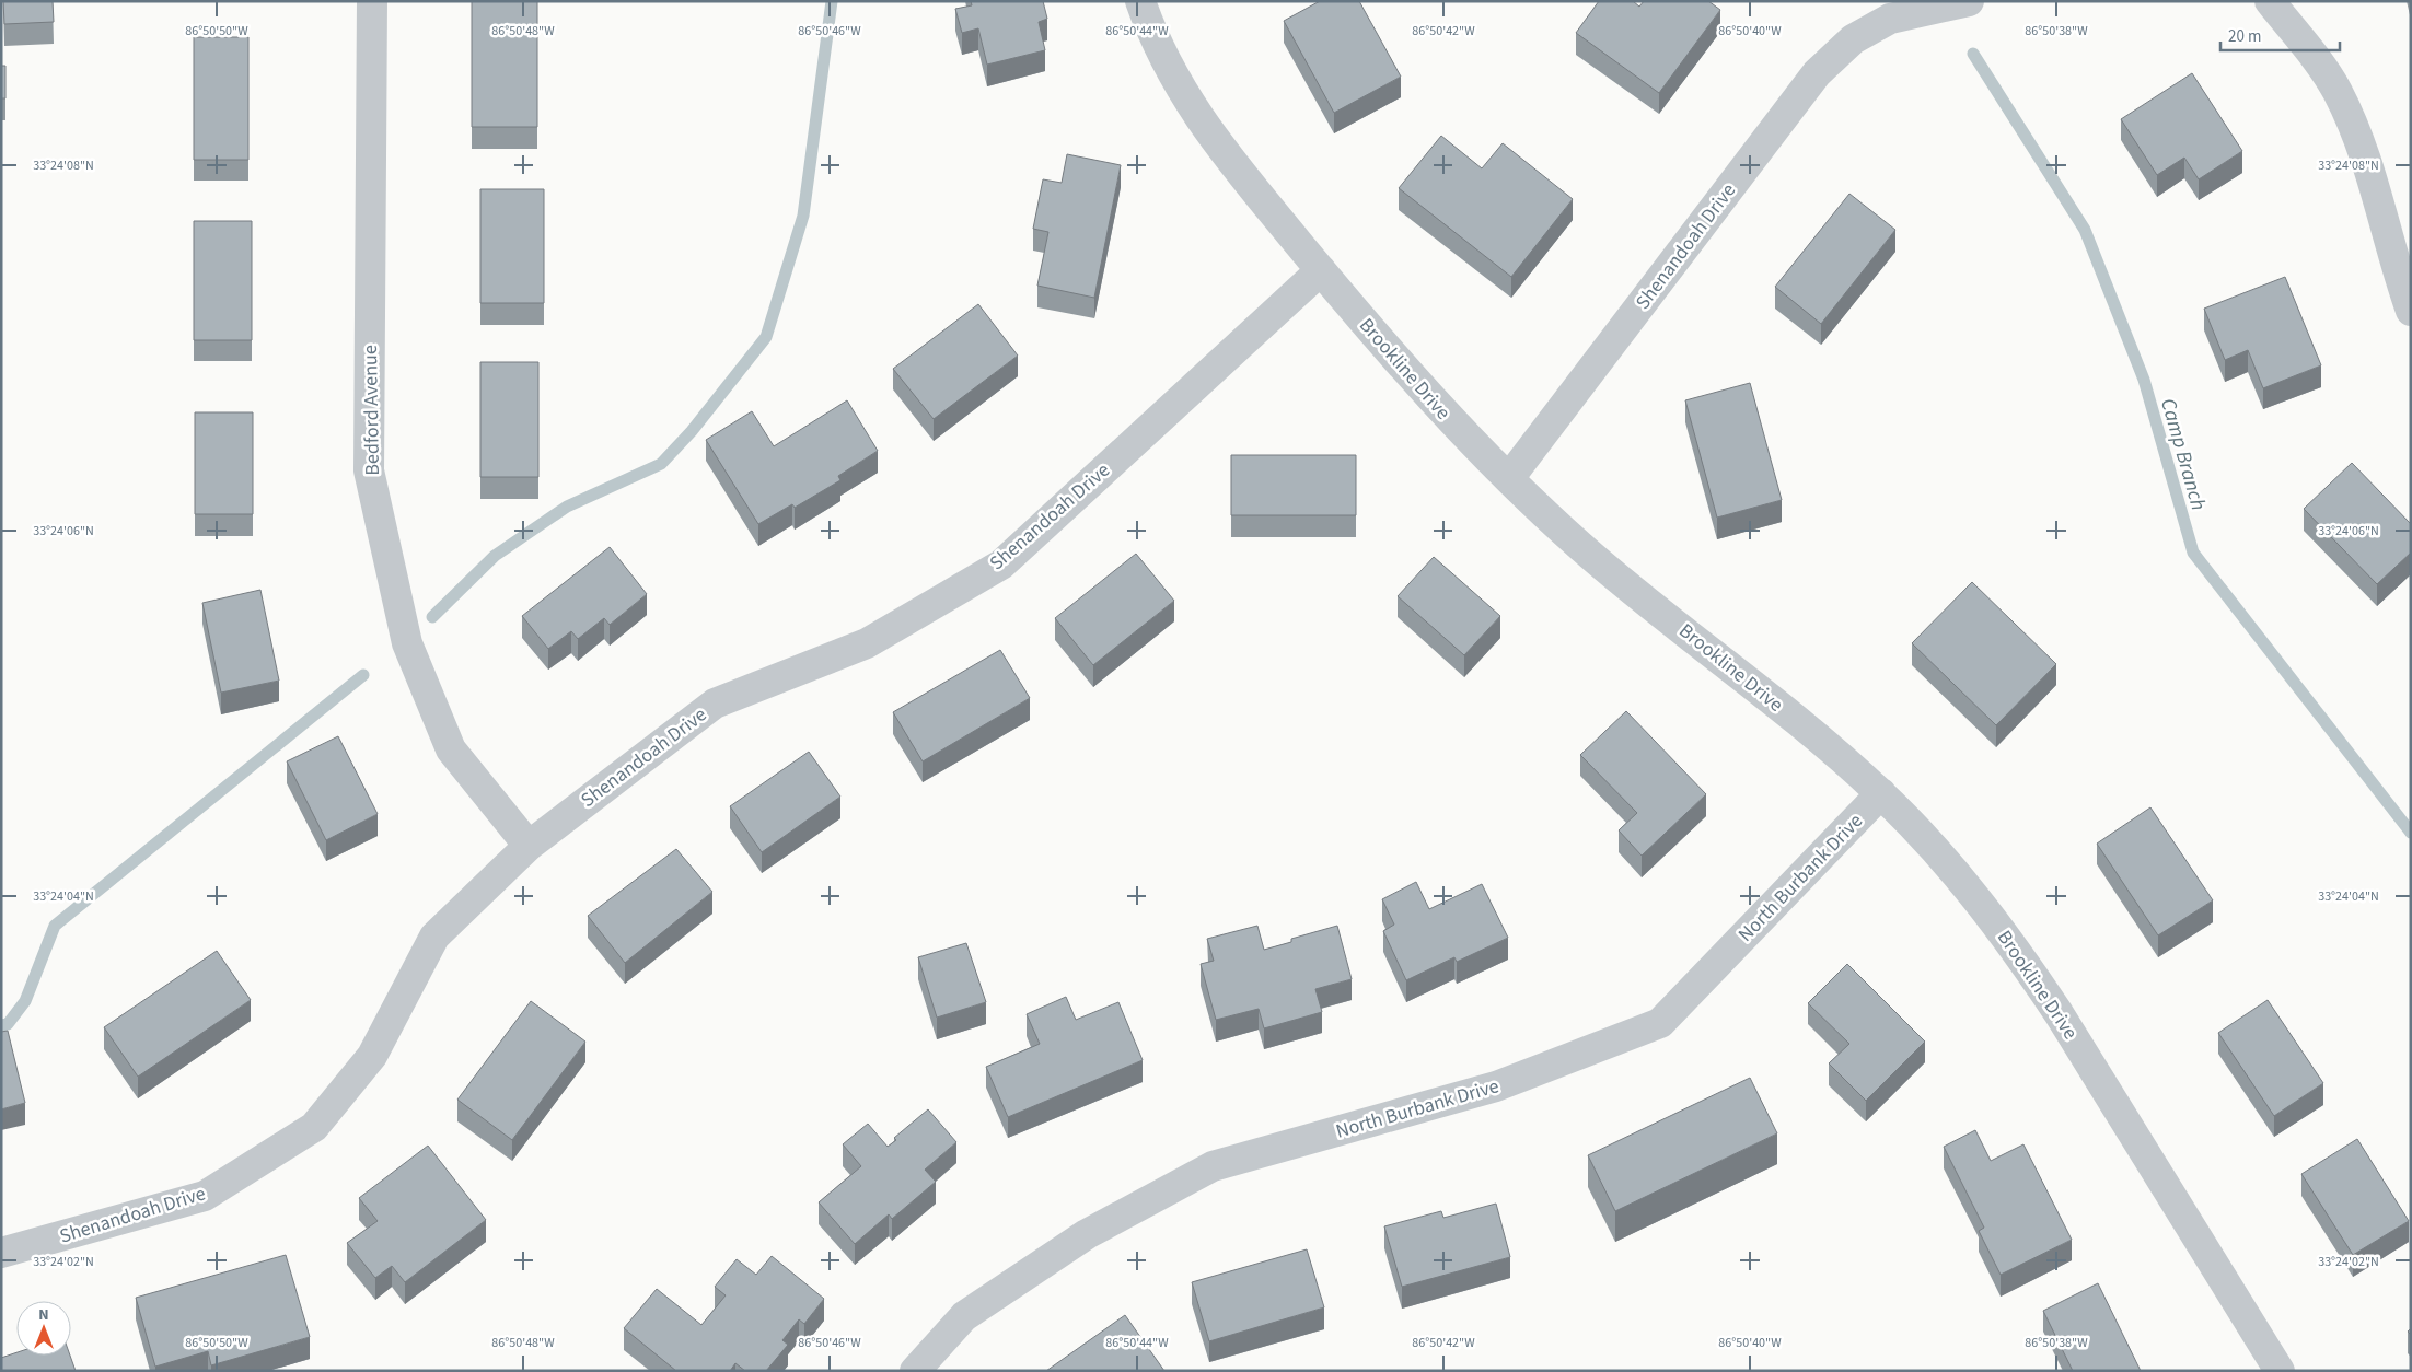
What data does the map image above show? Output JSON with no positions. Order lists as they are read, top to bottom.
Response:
{
  "streets": {
    "street": [
      "Shenandoah Drive",
      "Brookline Drive",
      "Bedford Avenue",
      "North Burbank Drive"
    ]
  },
  "crossings": [
    ["Shenandoah Drive", "Brookline Drive"],
    ["Shenandoah Drive", "Bedford Avenue"],
    ["Brookline Drive", "North Burbank Drive"]
  ],
  "water": ["Camp Branch"],
  "scale_bar": "20 m",
  "north": "top",
  "coordinates": [
    "86°50'50\"W",
    "86°50'48\"W",
    "86°50'46\"W",
    "86°50'44\"W",
    "86°50'42\"W",
    "86°50'40\"W",
    "86°50'38\"W",
    "33°24'08\"N",
    "33°24'06\"N",
    "33°24'04\"N",
    "33°24'02\"N"
  ]
}
